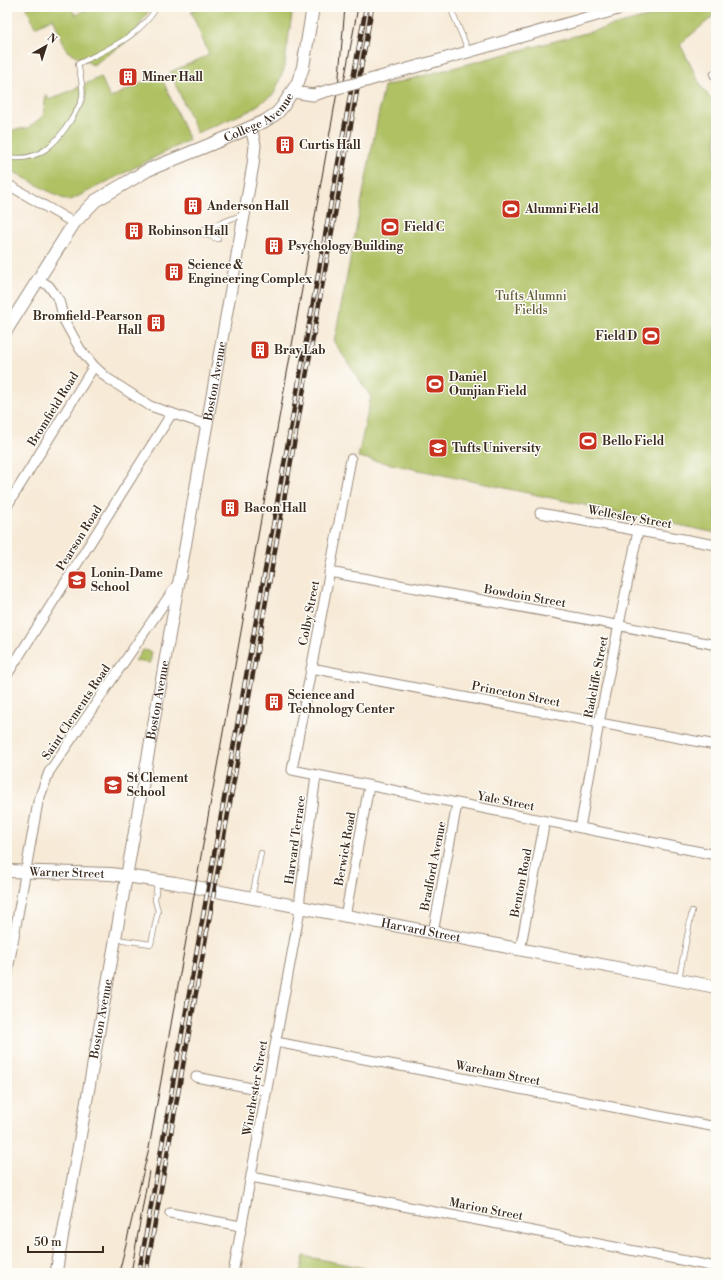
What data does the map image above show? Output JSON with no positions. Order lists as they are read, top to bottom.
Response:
{
  "streets": {
    "main road": ["College Avenue", "Warner Street", "Harvard Street"],
    "street": [
      "Boston Avenue",
      "Bromfield Road",
      "Wellesley Street",
      "Pearson Road",
      "Bowdoin Street",
      "Colby Street",
      "Radcliffe Street",
      "Princeton Street",
      "Saint Clements Road",
      "Yale Street",
      "Harvard Terrace",
      "Berwick Road",
      "Bradford Avenue",
      "Benton Road",
      "Wareham Street",
      "Winchester Street",
      "Marion Street"
    ]
  },
  "crossings": [
    ["College Avenue", "Boston Avenue"],
    ["Boston Avenue", "Saint Clements Road"],
    ["Boston Avenue", "Warner Street"],
    ["Boston Avenue", "Harvard Street"],
    ["Wellesley Street", "Radcliffe Street"],
    ["Bowdoin Street", "Colby Street"],
    ["Bowdoin Street", "Radcliffe Street"],
    ["Colby Street", "Princeton Street"],
    ["Colby Street", "Yale Street"],
    ["Radcliffe Street", "Princeton Street"],
    ["Radcliffe Street", "Yale Street"],
    ["Saint Clements Road", "Warner Street"],
    ["Yale Street", "Harvard Terrace"],
    ["Yale Street", "Berwick Road"],
    ["Yale Street", "Bradford Avenue"],
    ["Yale Street", "Benton Road"],
    ["Harvard Terrace", "Harvard Street"],
    ["Harvard Terrace", "Winchester Street"],
    ["Berwick Road", "Harvard Street"],
    ["Bradford Avenue", "Harvard Street"],
    ["Warner Street", "Harvard Street"],
    ["Benton Road", "Harvard Street"],
    ["Harvard Street", "Winchester Street"],
    ["Wareham Street", "Winchester Street"],
    ["Winchester Street", "Marion Street"]
  ],
  "parks": ["Tufts Alumni Fields"],
  "places": {
    "building": [
      "Miner Hall",
      "Curtis Hall",
      "Anderson Hall",
      "Robinson Hall",
      "Psychology Building",
      "Science & Engineering Complex",
      "Bromfield-Pearson Hall",
      "Bray Lab",
      "Bacon Hall",
      "Science and Technology Center"
    ],
    "sports": [
      "Alumni Field",
      "Field C",
      "Field D",
      "Daniel Ounjian Field",
      "Bello Field"
    ],
    "school or university": ["Tufts University", "Lonin-Dame School", "St Clement School"]
  },
  "scale_bar": "50 m",
  "north": "top right"
}
